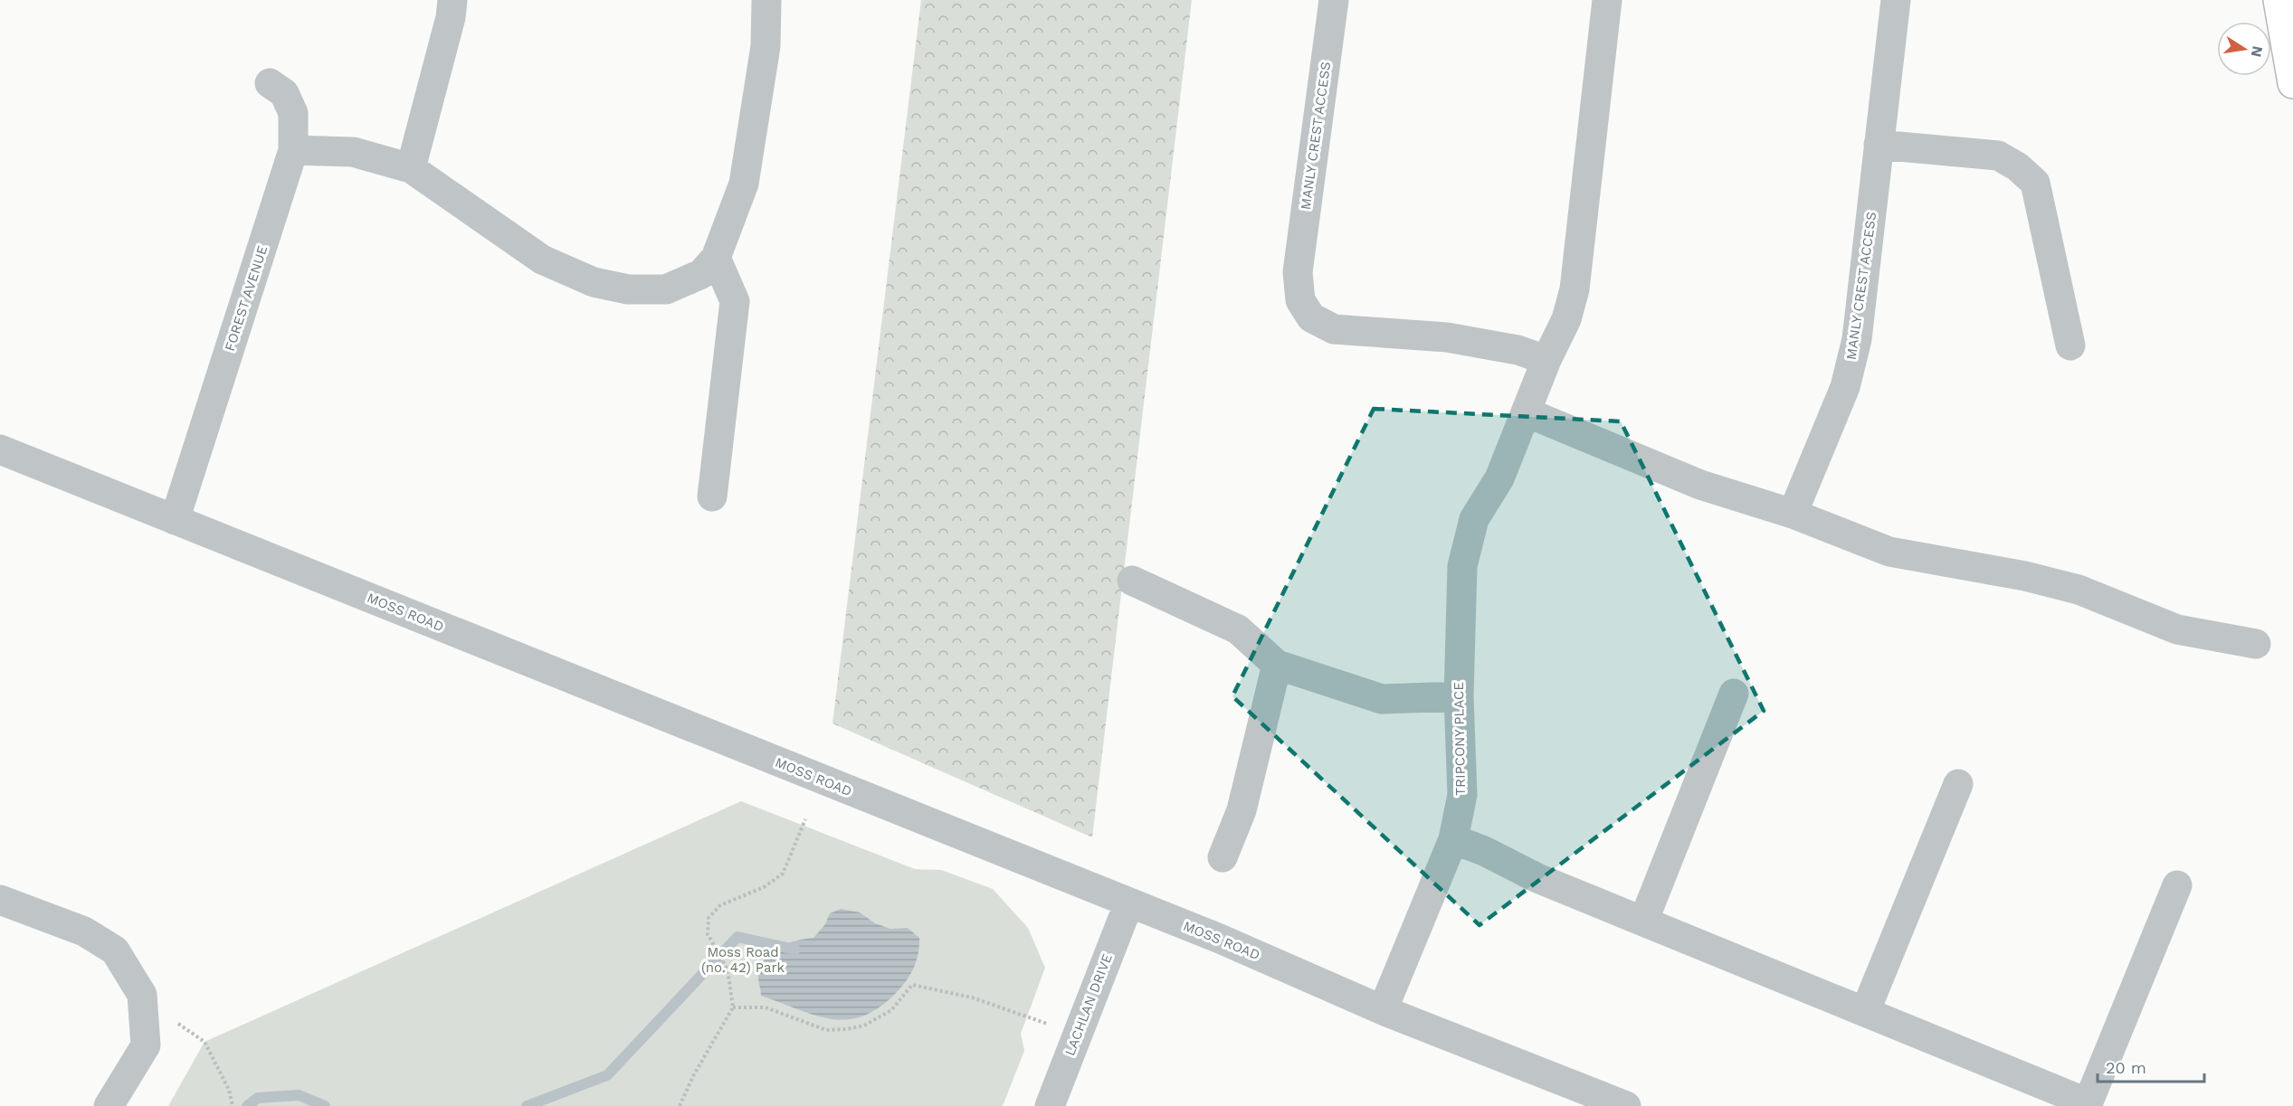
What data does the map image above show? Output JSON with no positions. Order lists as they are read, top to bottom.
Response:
{
  "streets": {
    "street": [
      "MANLY CREST ACCESS",
      "FOREST AVENUE",
      "MOSS ROAD",
      "TRIPCONY PLACE",
      "LACHLAN DRIVE"
    ]
  },
  "crossings": [
    ["MANLY CREST ACCESS", "TRIPCONY PLACE"],
    ["FOREST AVENUE", "MOSS ROAD"],
    ["MOSS ROAD", "TRIPCONY PLACE"],
    ["MOSS ROAD", "LACHLAN DRIVE"]
  ],
  "parks": ["Moss Road (no. 42) Park"],
  "scale_bar": "20 m",
  "north": "right"
}
